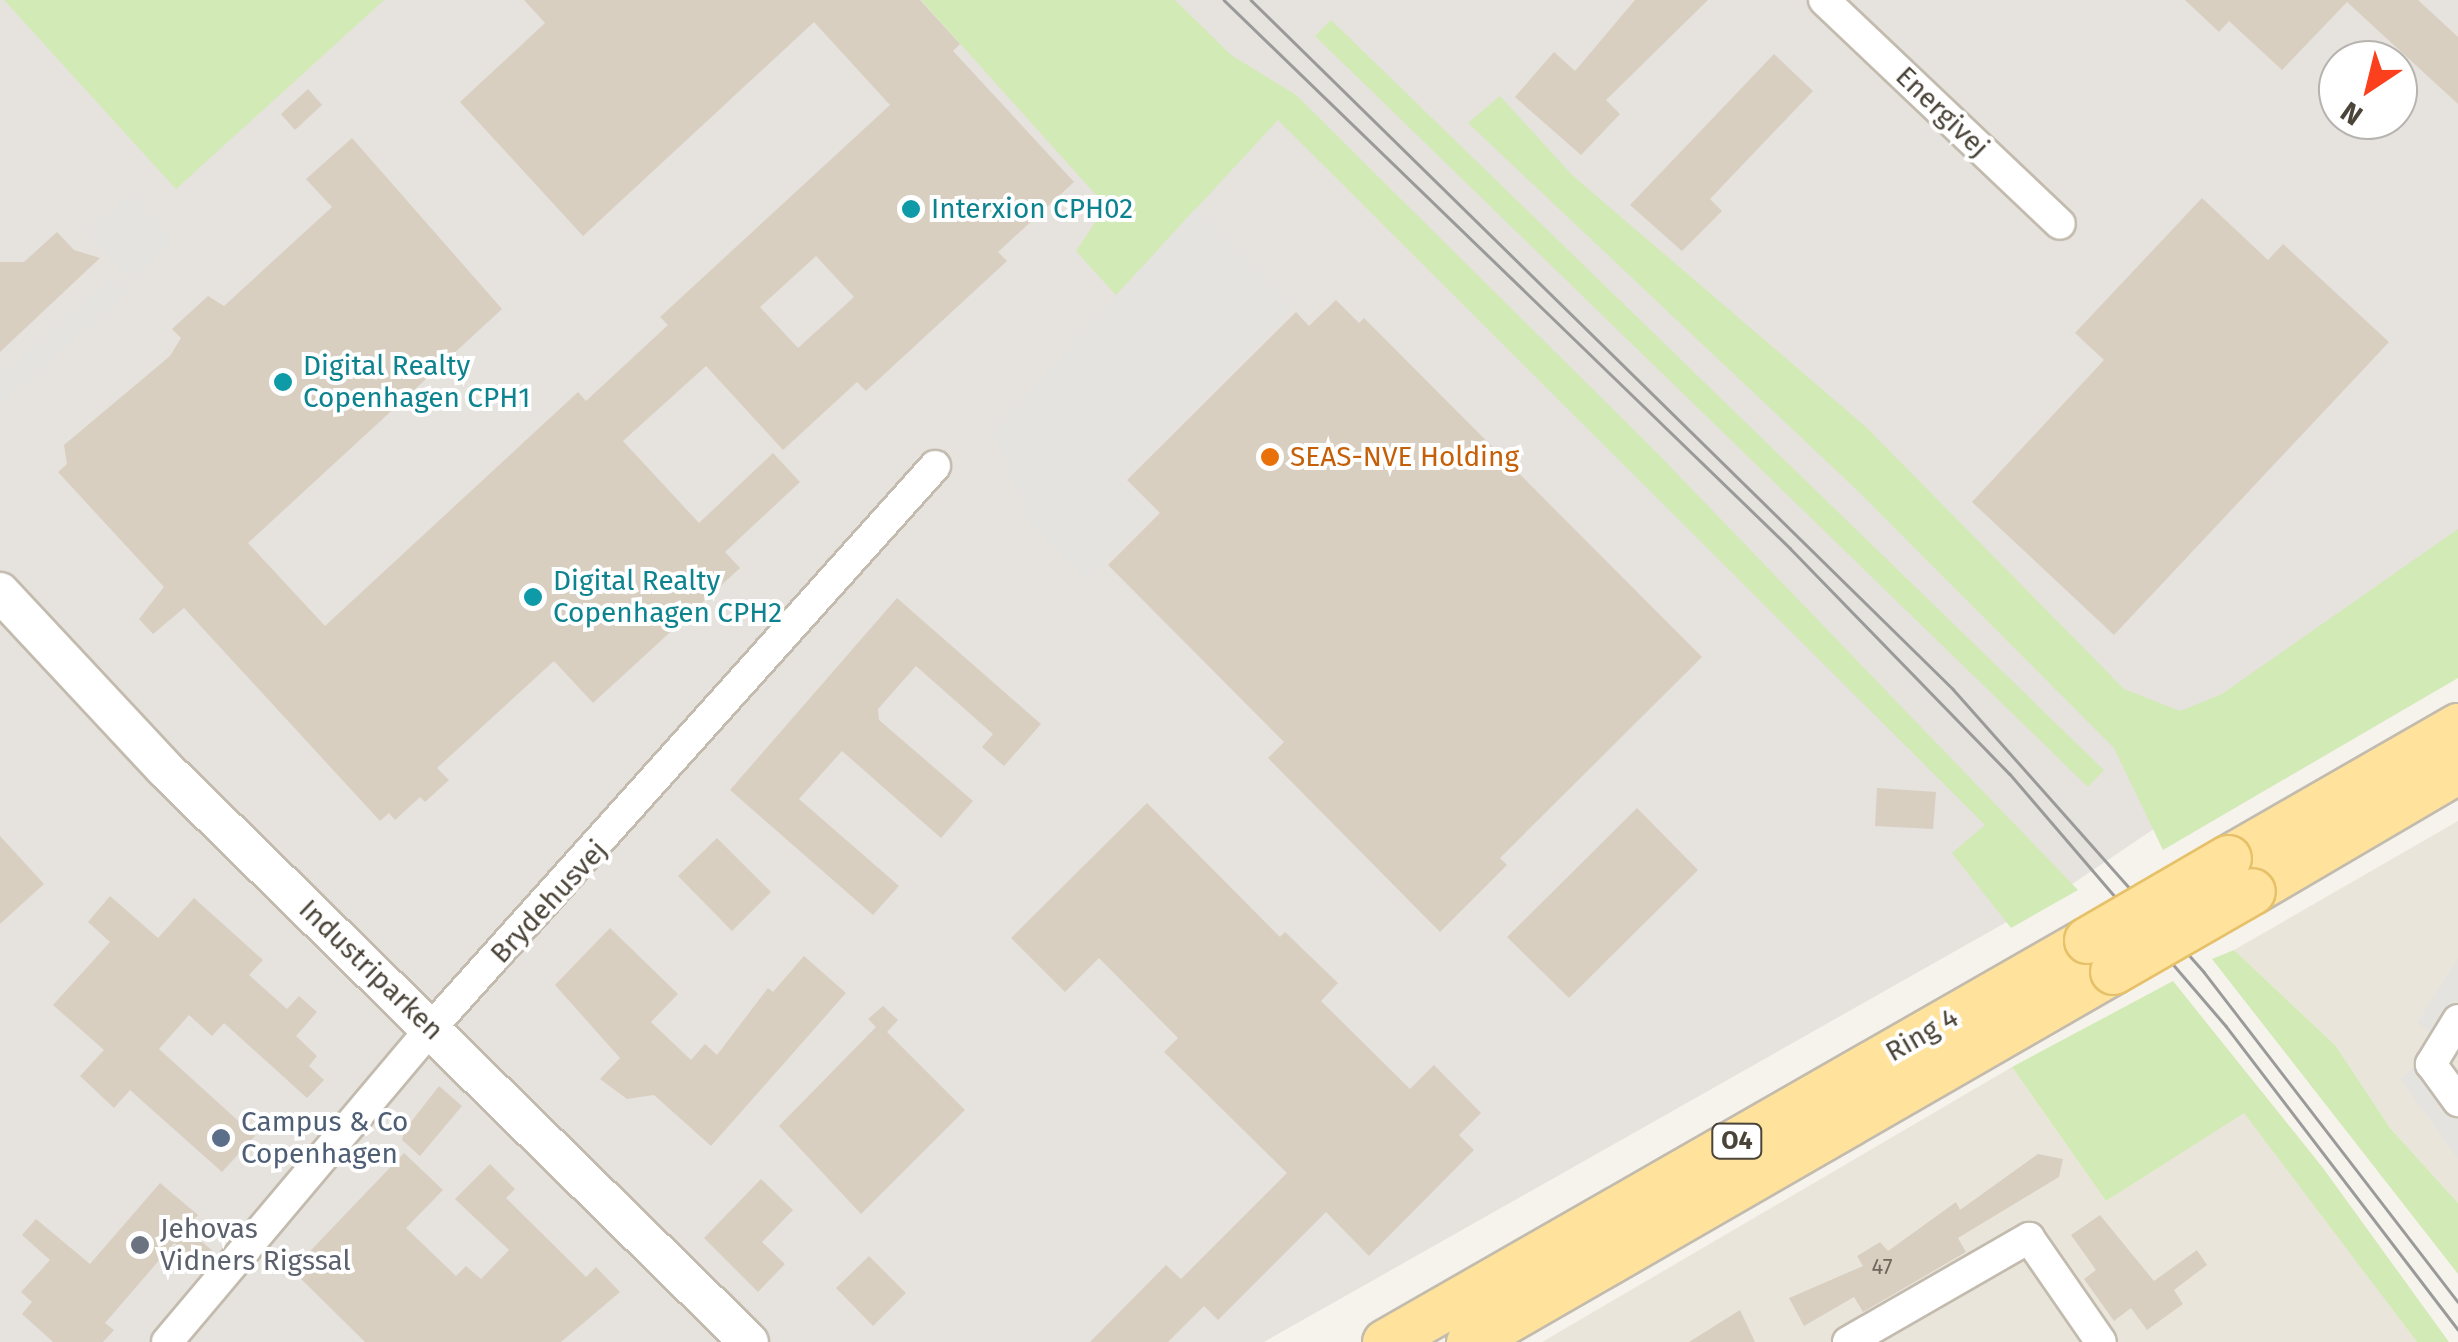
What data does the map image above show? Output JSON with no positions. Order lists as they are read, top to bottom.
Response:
{
  "streets": {
    "main road": ["Ring 4", "O4"],
    "street": ["Energivej", "Brydehusvej", "Industriparken"]
  },
  "crossings": [
    ["Brydehusvej", "Industriparken"]
  ],
  "places": [
    "Interxion CPH02",
    "Digital Realty Copenhagen CPH1",
    "SEAS-NVE Holding",
    "Digital Realty Copenhagen CPH2",
    "Campus & Co Copenhagen",
    "Jehovas Vidners Rigssal"
  ],
  "house_numbers": ["47"],
  "north": "bottom left"
}
